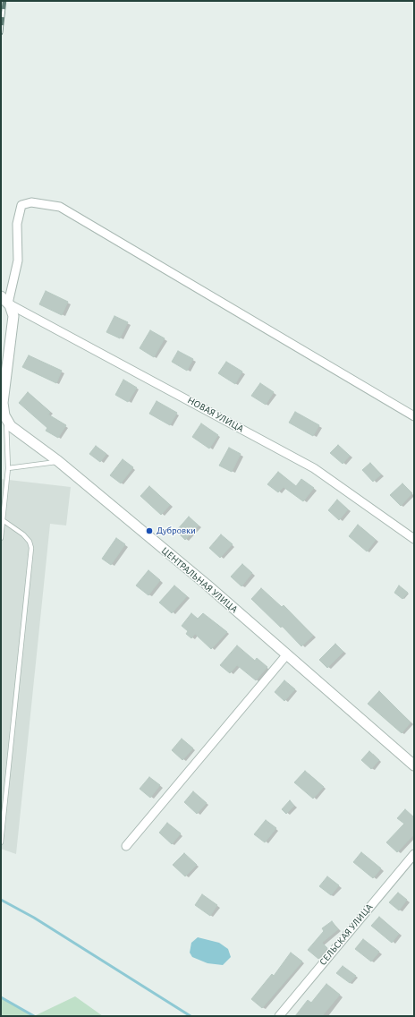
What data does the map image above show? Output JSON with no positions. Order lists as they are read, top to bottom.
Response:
{
  "streets": {
    "street": ["НОВАЯ УЛИЦА", "ЦЕНТРАЛЬНАЯ УЛИЦА", "СЕЛЬСКАЯ УЛИЦА"]
  },
  "crossings": [
    ["НОВАЯ УЛИЦА", "ЦЕНТРАЛЬНАЯ УЛИЦА"]
  ],
  "places": ["Дубровки"]
}
